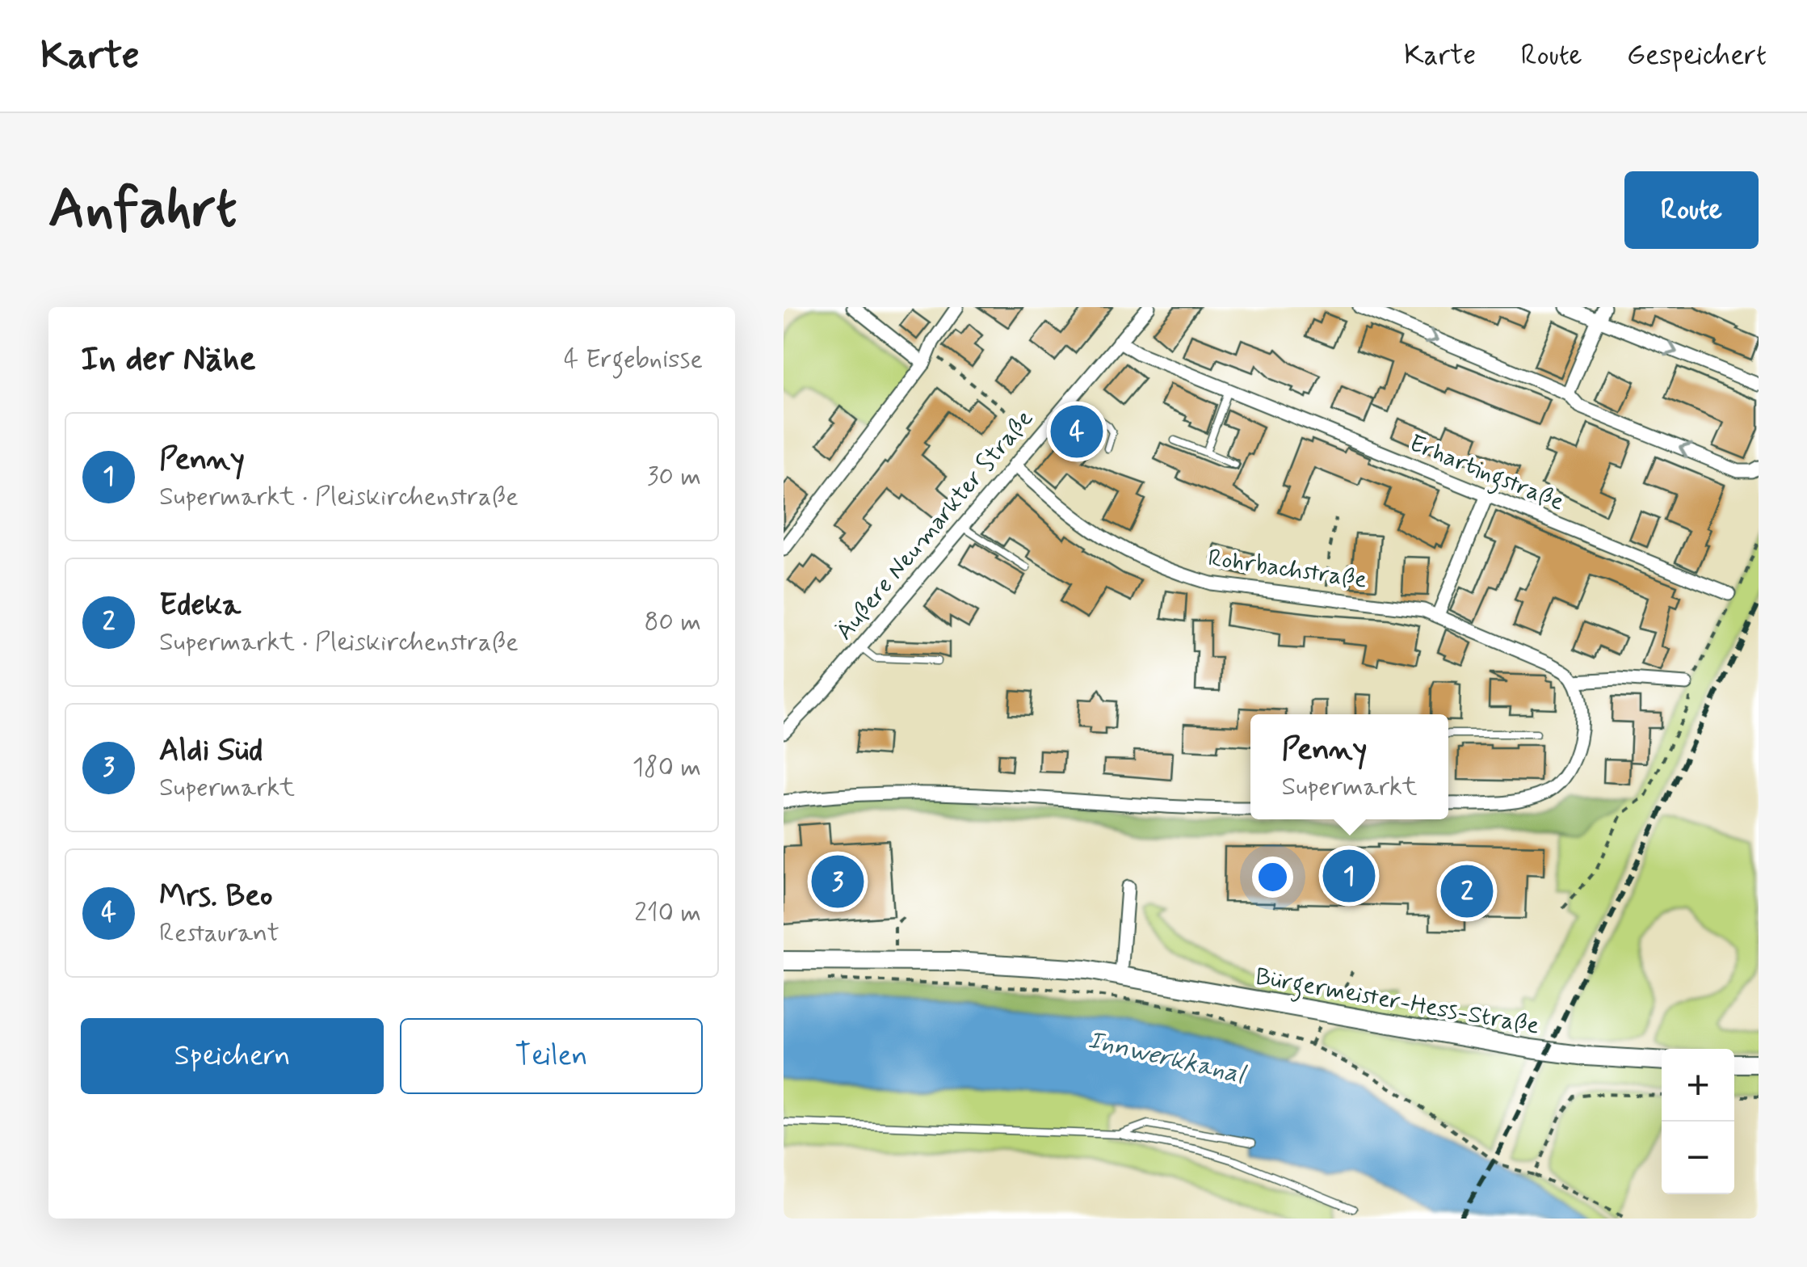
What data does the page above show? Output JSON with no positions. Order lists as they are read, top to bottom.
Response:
{
  "streets": {
    "main road": ["Bürgermeister-Hess-Straße"],
    "street": ["Erhartingstraße", "Äußere Neumarkter Straße", "Rohrbachstraße"]
  },
  "crossings": [
    ["Erhartingstraße", "Äußere Neumarkter Straße"],
    ["Äußere Neumarkter Straße", "Rohrbachstraße"]
  ],
  "water": ["Innwerkkanal"],
  "page": {
    "header": "Karte",
    "nav": ["Karte", "Route", "Gespeichert"],
    "buttons": [
      "Route",
      ["Speichern", "Teilen"]
    ],
    "title": "Anfahrt",
    "heading": ["In der Nähe", "4 Ergebnisse"],
    "pins": [
      "4",
      "1",
      "3",
      "2"
    ],
    "list": [
      {
        "mark": "1",
        "name": "Penny",
        "note": "Supermarkt · Pleiskirchenstraße",
        "value": "30 m"
      },
      {
        "mark": "2",
        "name": "Edeka",
        "note": "Supermarkt · Pleiskirchenstraße",
        "value": "80 m"
      },
      {
        "mark": "3",
        "name": "Aldi Süd",
        "note": "Supermarkt",
        "value": "180 m"
      },
      {
        "mark": "4",
        "name": "Mrs. Beo",
        "note": "Restaurant",
        "value": "210 m"
      }
    ],
    "popup": ["Penny", "Supermarkt"],
    "map_buttons": ["+", "−"]
  }
}
